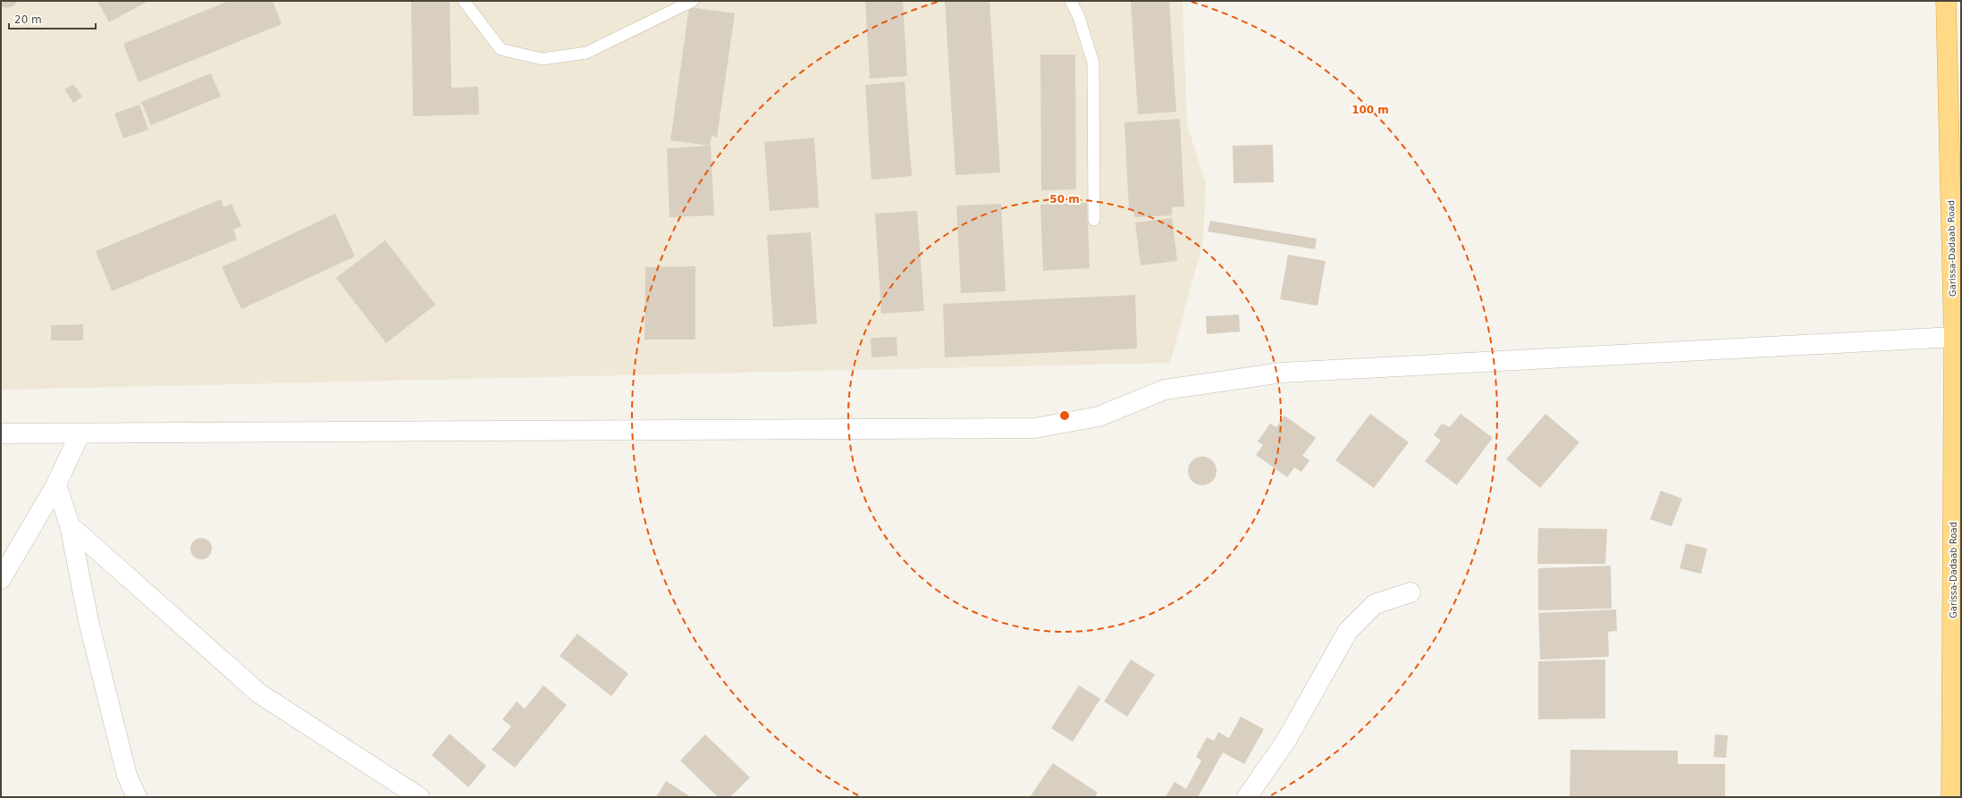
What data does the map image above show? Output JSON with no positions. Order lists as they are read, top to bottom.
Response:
{
  "streets": {
    "highway": ["Garissa-Dadaab Road"]
  },
  "scale_bar": "20 m",
  "rings": ["100 m", "50 m"]
}
